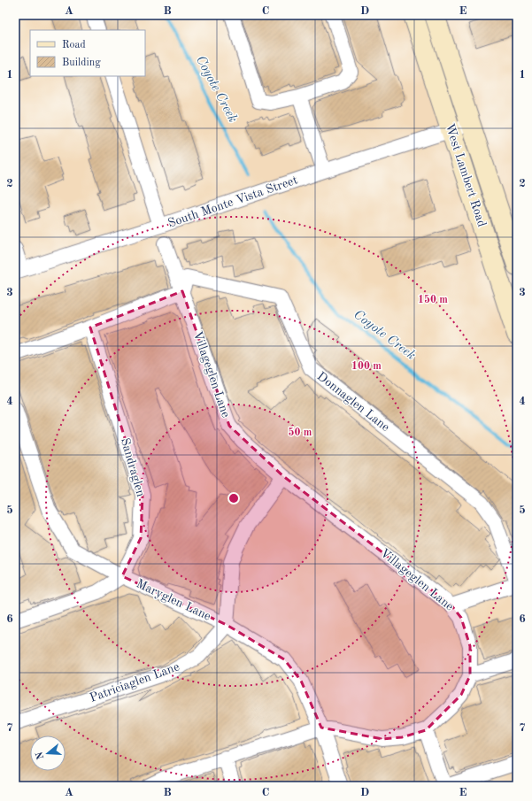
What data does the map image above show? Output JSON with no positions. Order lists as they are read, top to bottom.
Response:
{
  "streets": {
    "main road": ["West Lambert Road"],
    "street": [
      "South Monte Vista Street",
      "Villageglen Lane",
      "Donnaglen Lane",
      "Sandraglen",
      "Maryglen Lane",
      "Patriciaglen Lane"
    ]
  },
  "crossings": [
    ["West Lambert Road", "South Monte Vista Street"],
    ["Villageglen Lane", "Donnaglen Lane"],
    ["Sandraglen", "Maryglen Lane"],
    ["Maryglen Lane", "Patriciaglen Lane"]
  ],
  "water": ["Coyote Creek"],
  "legend": ["Road", "Building"],
  "north": "left",
  "grid": {
    "columns": [
      "A",
      "B",
      "C",
      "D",
      "E"
    ],
    "rows": [
      "1",
      "2",
      "3",
      "4",
      "5",
      "6",
      "7"
    ]
  },
  "rings": ["150 m", "100 m", "50 m"]
}
